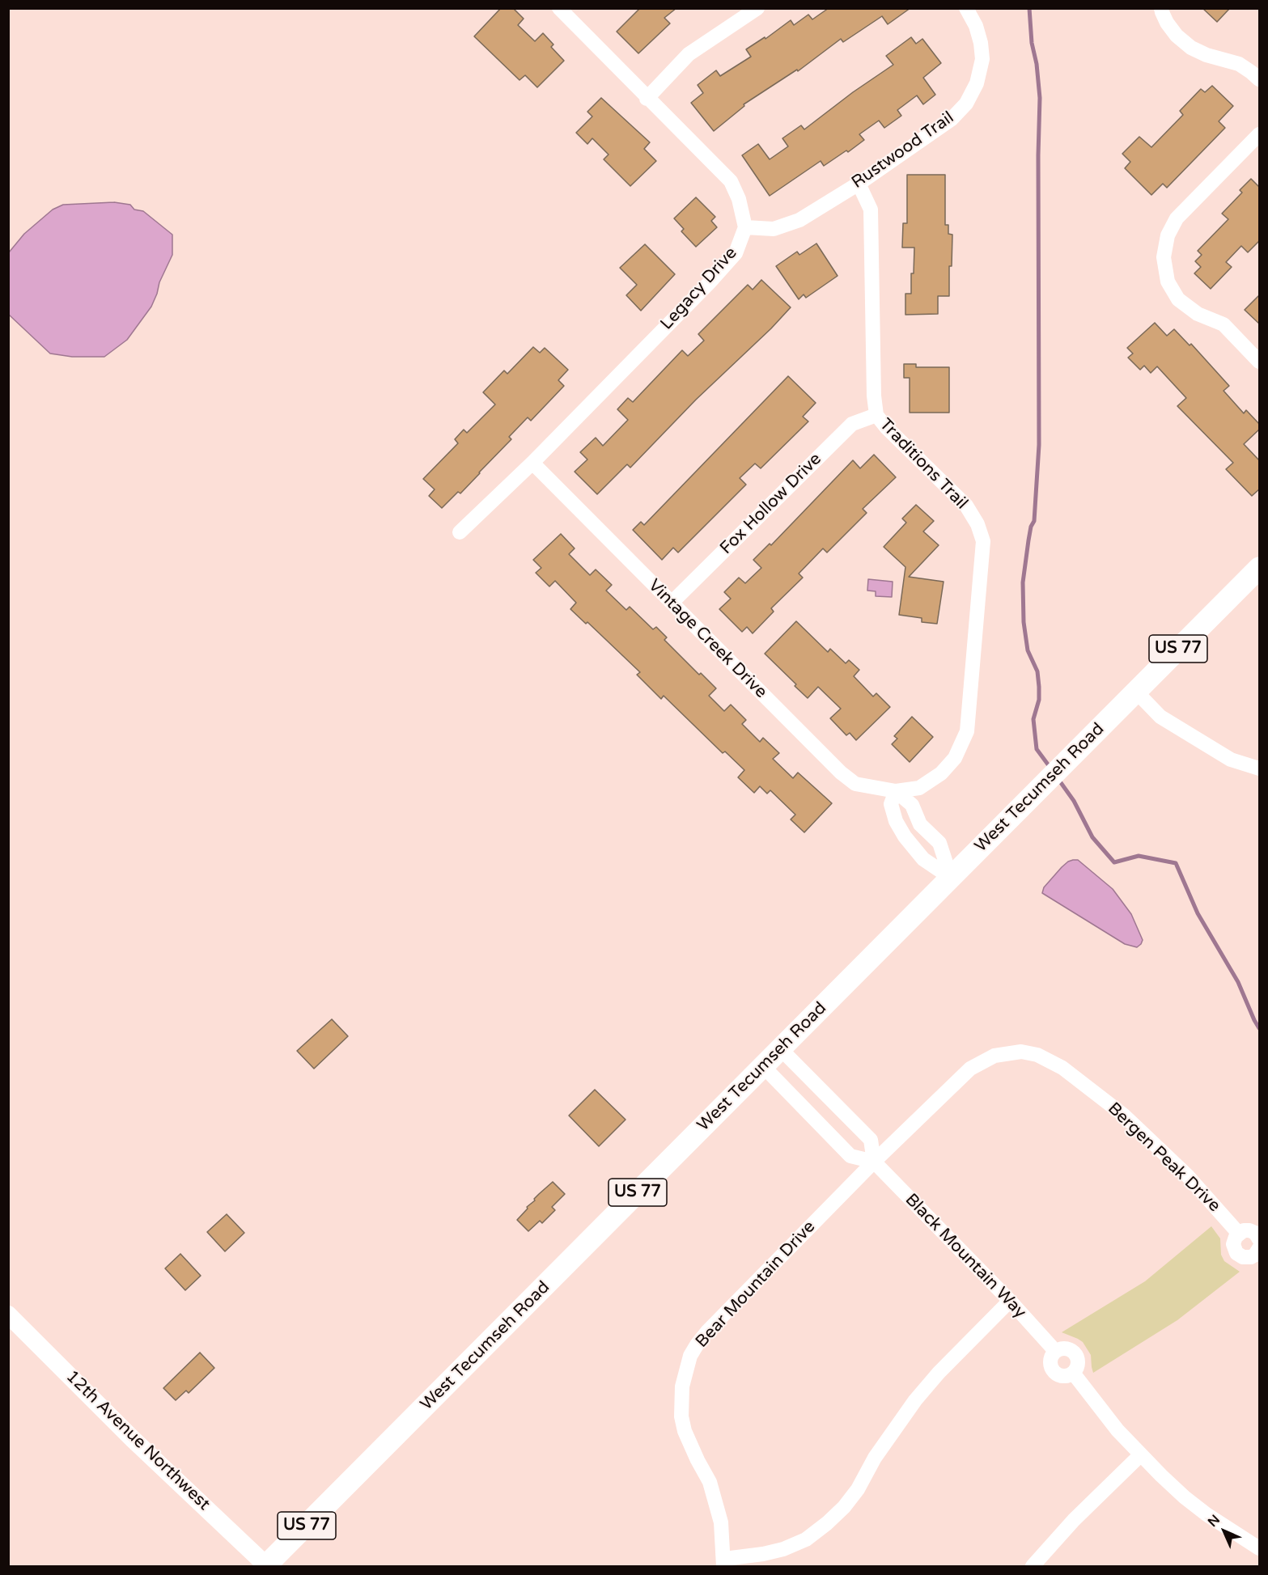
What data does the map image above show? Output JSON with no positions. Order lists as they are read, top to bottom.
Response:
{
  "streets": {
    "main road": ["US 77", "West Tecumseh Road"],
    "street": [
      "Rustwood Trail",
      "Legacy Drive",
      "Traditions Trail",
      "Fox Hollow Drive",
      "Vintage Creek Drive",
      "Bergen Peak Drive",
      "Black Mountain Way",
      "Bear Mountain Drive",
      "12th Avenue Northwest"
    ]
  },
  "crossings": [
    ["Rustwood Trail", "Legacy Drive"],
    ["Rustwood Trail", "Traditions Trail"],
    ["Legacy Drive", "Vintage Creek Drive"],
    ["Traditions Trail", "Fox Hollow Drive"],
    ["Traditions Trail", "Vintage Creek Drive"],
    ["Fox Hollow Drive", "Vintage Creek Drive"],
    ["West Tecumseh Road", "12th Avenue Northwest"],
    ["Bergen Peak Drive", "Black Mountain Way"],
    ["Bergen Peak Drive", "Bear Mountain Drive"],
    ["Black Mountain Way", "Bear Mountain Drive"]
  ],
  "north": "top left"
}
